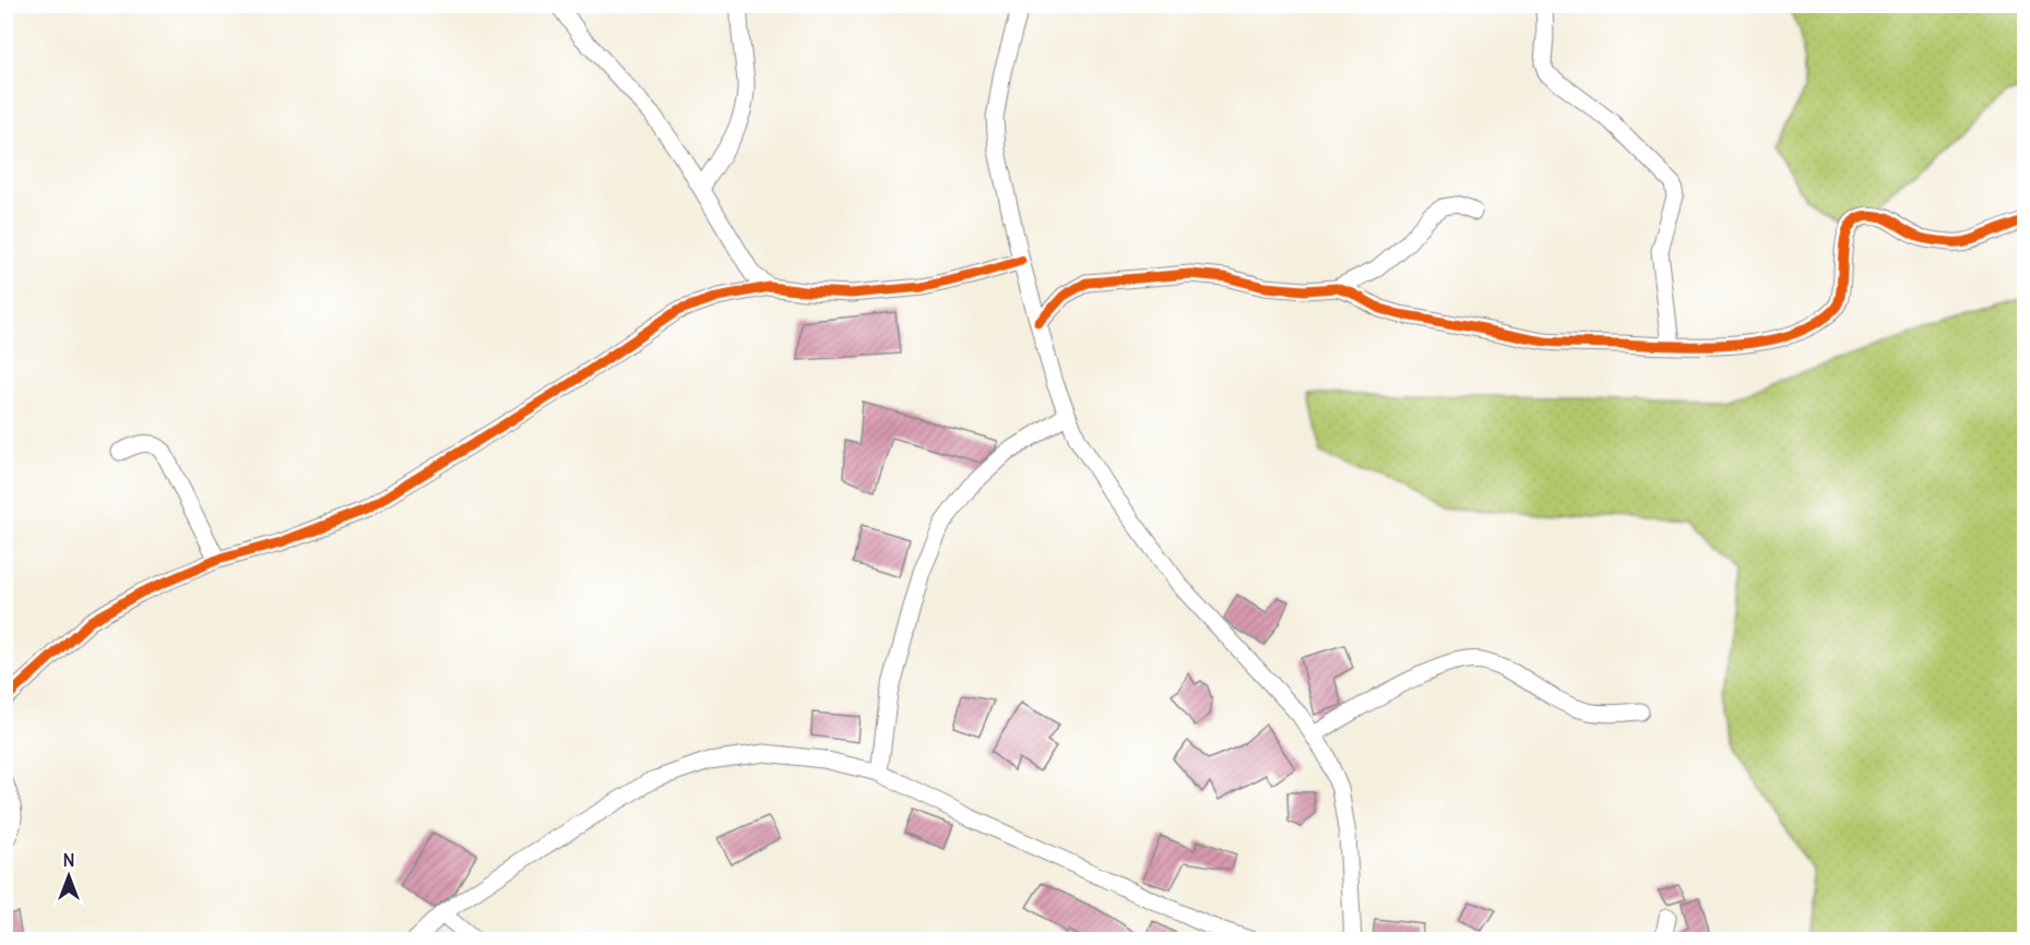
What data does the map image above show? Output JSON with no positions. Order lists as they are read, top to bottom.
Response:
{
  "north": "top"
}
